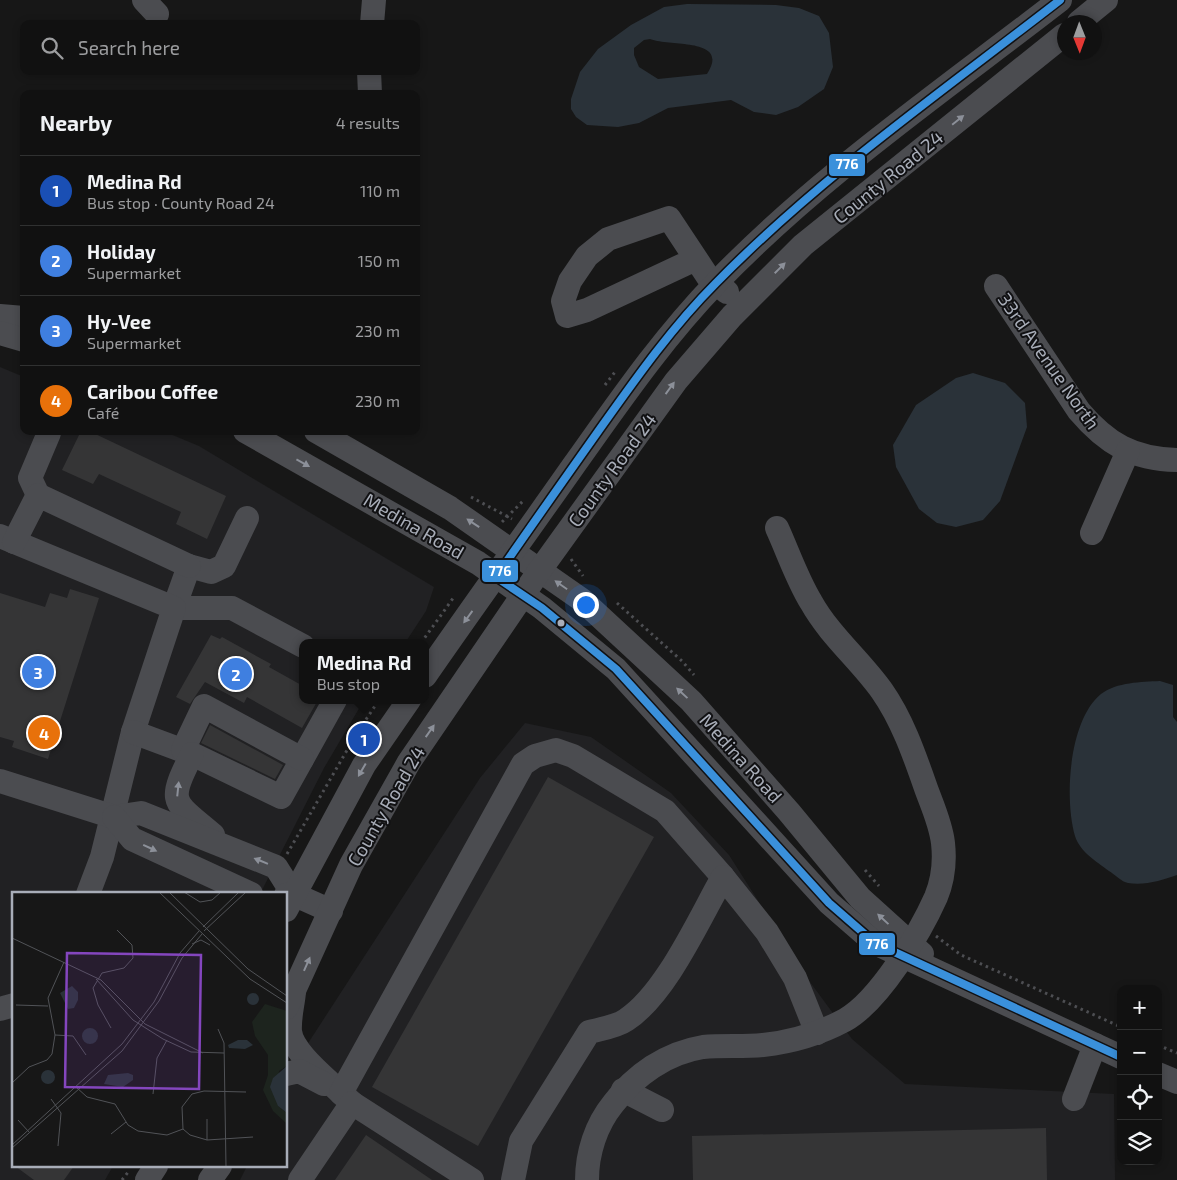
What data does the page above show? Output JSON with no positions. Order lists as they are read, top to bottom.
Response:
{
  "streets": {
    "street": ["County Road 24", "33rd Avenue North", "Medina Road"]
  },
  "crossings": [
    ["County Road 24", "Medina Road"]
  ],
  "lines": ["transit line 776"],
  "north": "bottom",
  "page": {
    "search": "Search here",
    "heading": ["Nearby", "4 results"],
    "list": [
      {
        "mark": "1",
        "name": "Medina Rd",
        "note": "Bus stop · County Road 24",
        "value": "110 m"
      },
      {
        "mark": "2",
        "name": "Holiday",
        "note": "Supermarket",
        "value": "150 m"
      },
      {
        "mark": "3",
        "name": "Hy-Vee",
        "note": "Supermarket",
        "value": "230 m"
      },
      {
        "mark": "4",
        "name": "Caribou Coffee",
        "note": "Café",
        "value": "230 m"
      }
    ],
    "popup": ["Medina Rd", "Bus stop"],
    "pins": [
      "3",
      "2",
      "4",
      "1"
    ],
    "map_buttons": ["+", "−"]
  }
}
